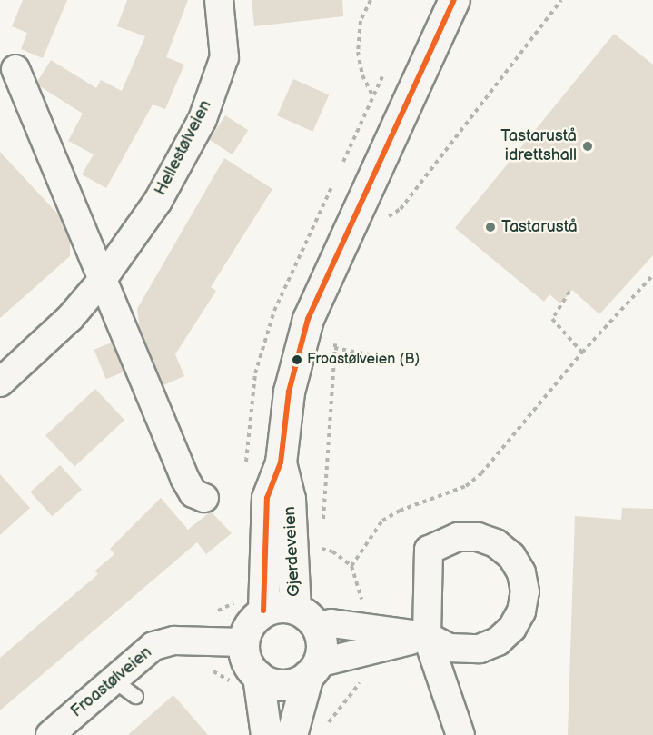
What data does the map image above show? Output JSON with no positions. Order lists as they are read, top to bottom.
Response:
{
  "streets": {
    "main road": ["Gjerdeveien"],
    "street": ["Hellestølveien", "Froastølveien"]
  },
  "crossings": [
    ["Gjerdeveien", "Froastølveien"]
  ],
  "places": ["Tastarustå idrettshall", "Tastarustå", "Froastølveien (B)"]
}
